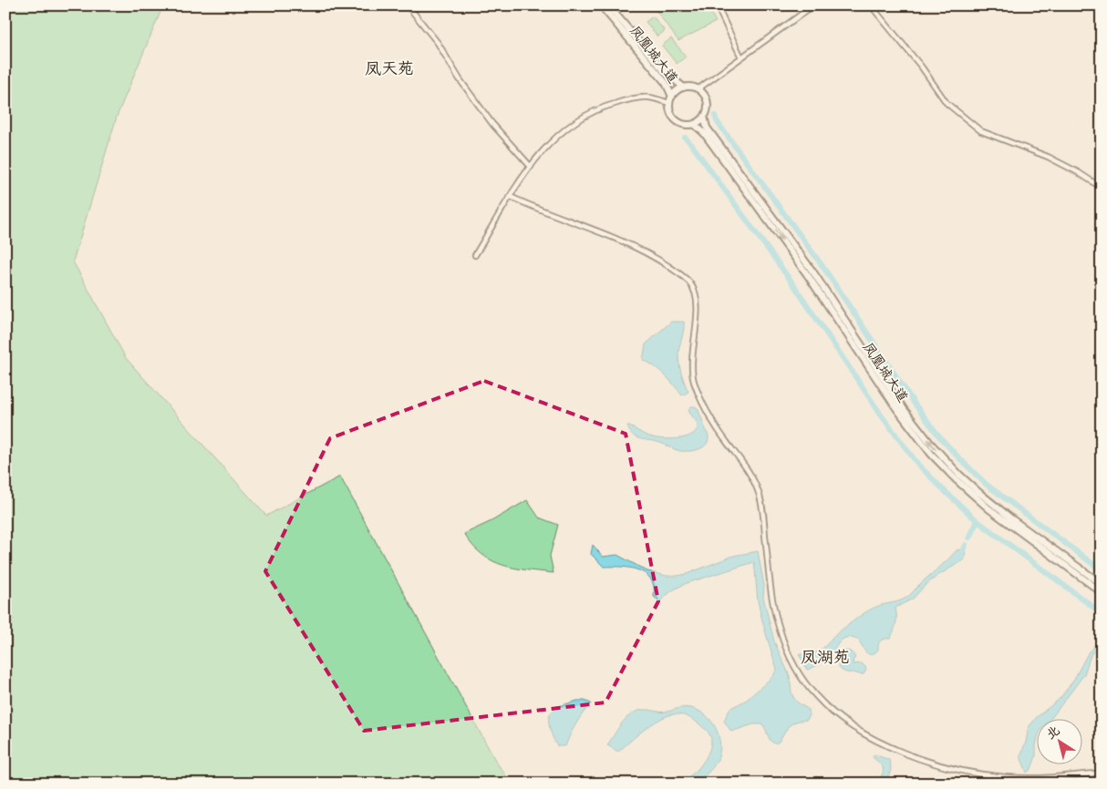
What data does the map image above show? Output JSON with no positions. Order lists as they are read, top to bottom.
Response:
{
  "streets": {
    "main road": ["凤凰城大道"]
  },
  "districts": ["凤天苑", "凤湖苑"],
  "north": "top left"
}
